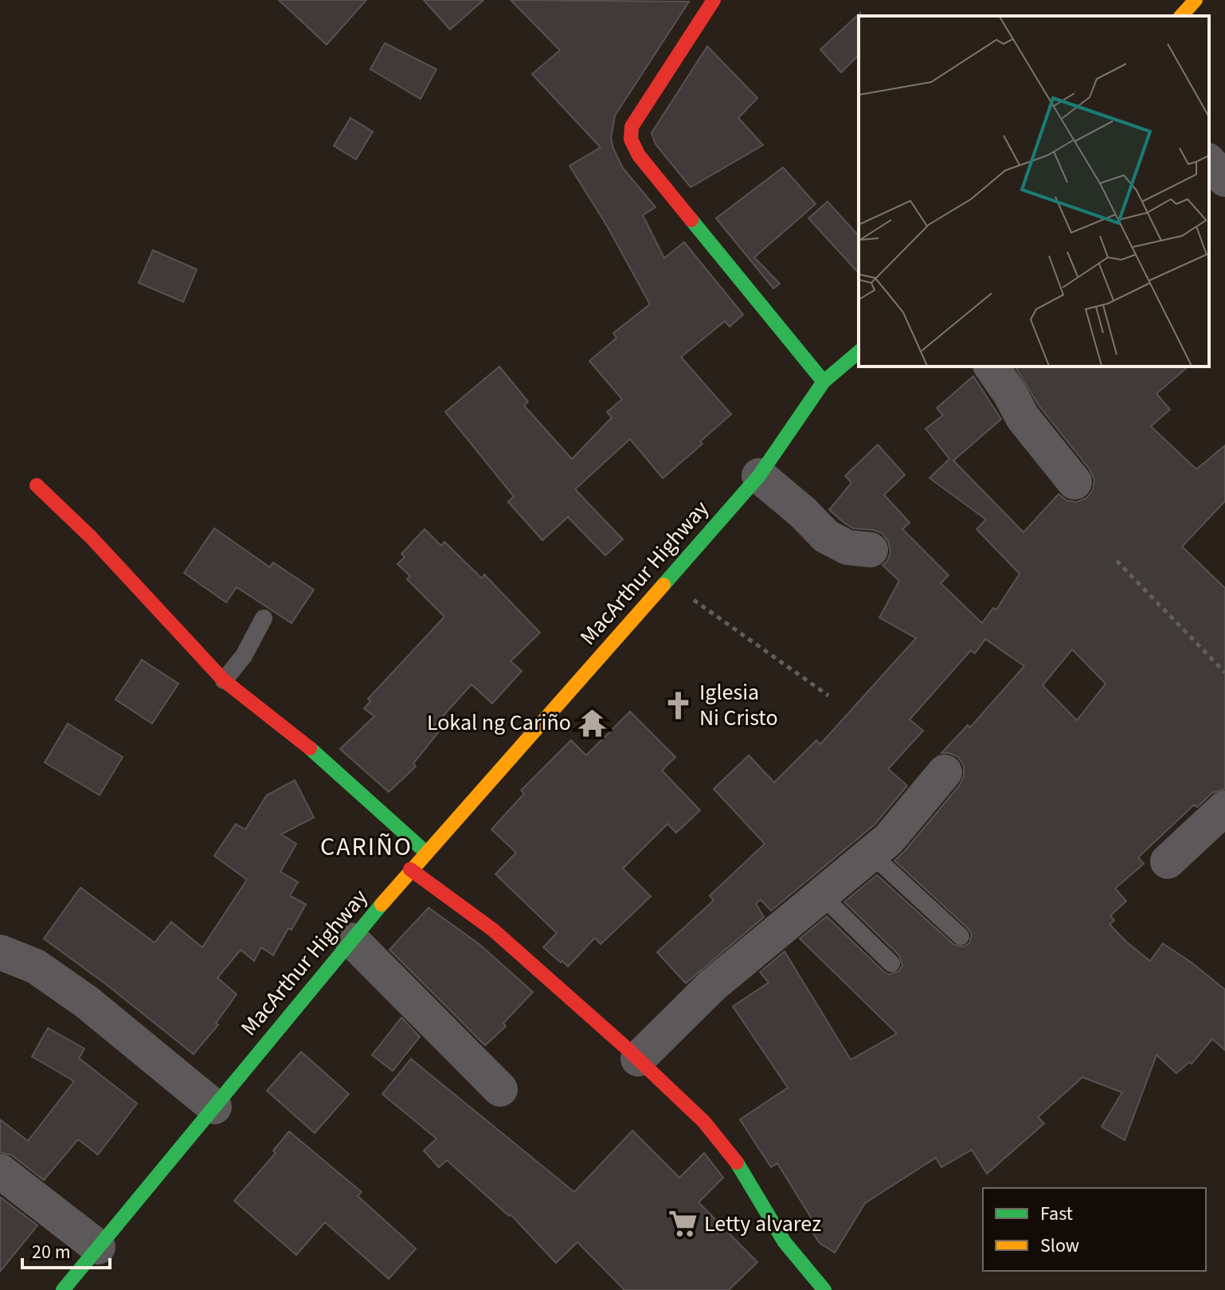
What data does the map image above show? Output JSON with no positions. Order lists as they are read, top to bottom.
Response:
{
  "streets": {
    "main road": ["MacArthur Highway"]
  },
  "districts": ["CARIÑO"],
  "places": {
    "church": ["Iglesia Ni Cristo"],
    "temple": ["Lokal ng Cariño"],
    "supermarket": ["Letty alvarez"]
  },
  "legend": ["Fast", "Slow"],
  "scale_bar": "20 m"
}
